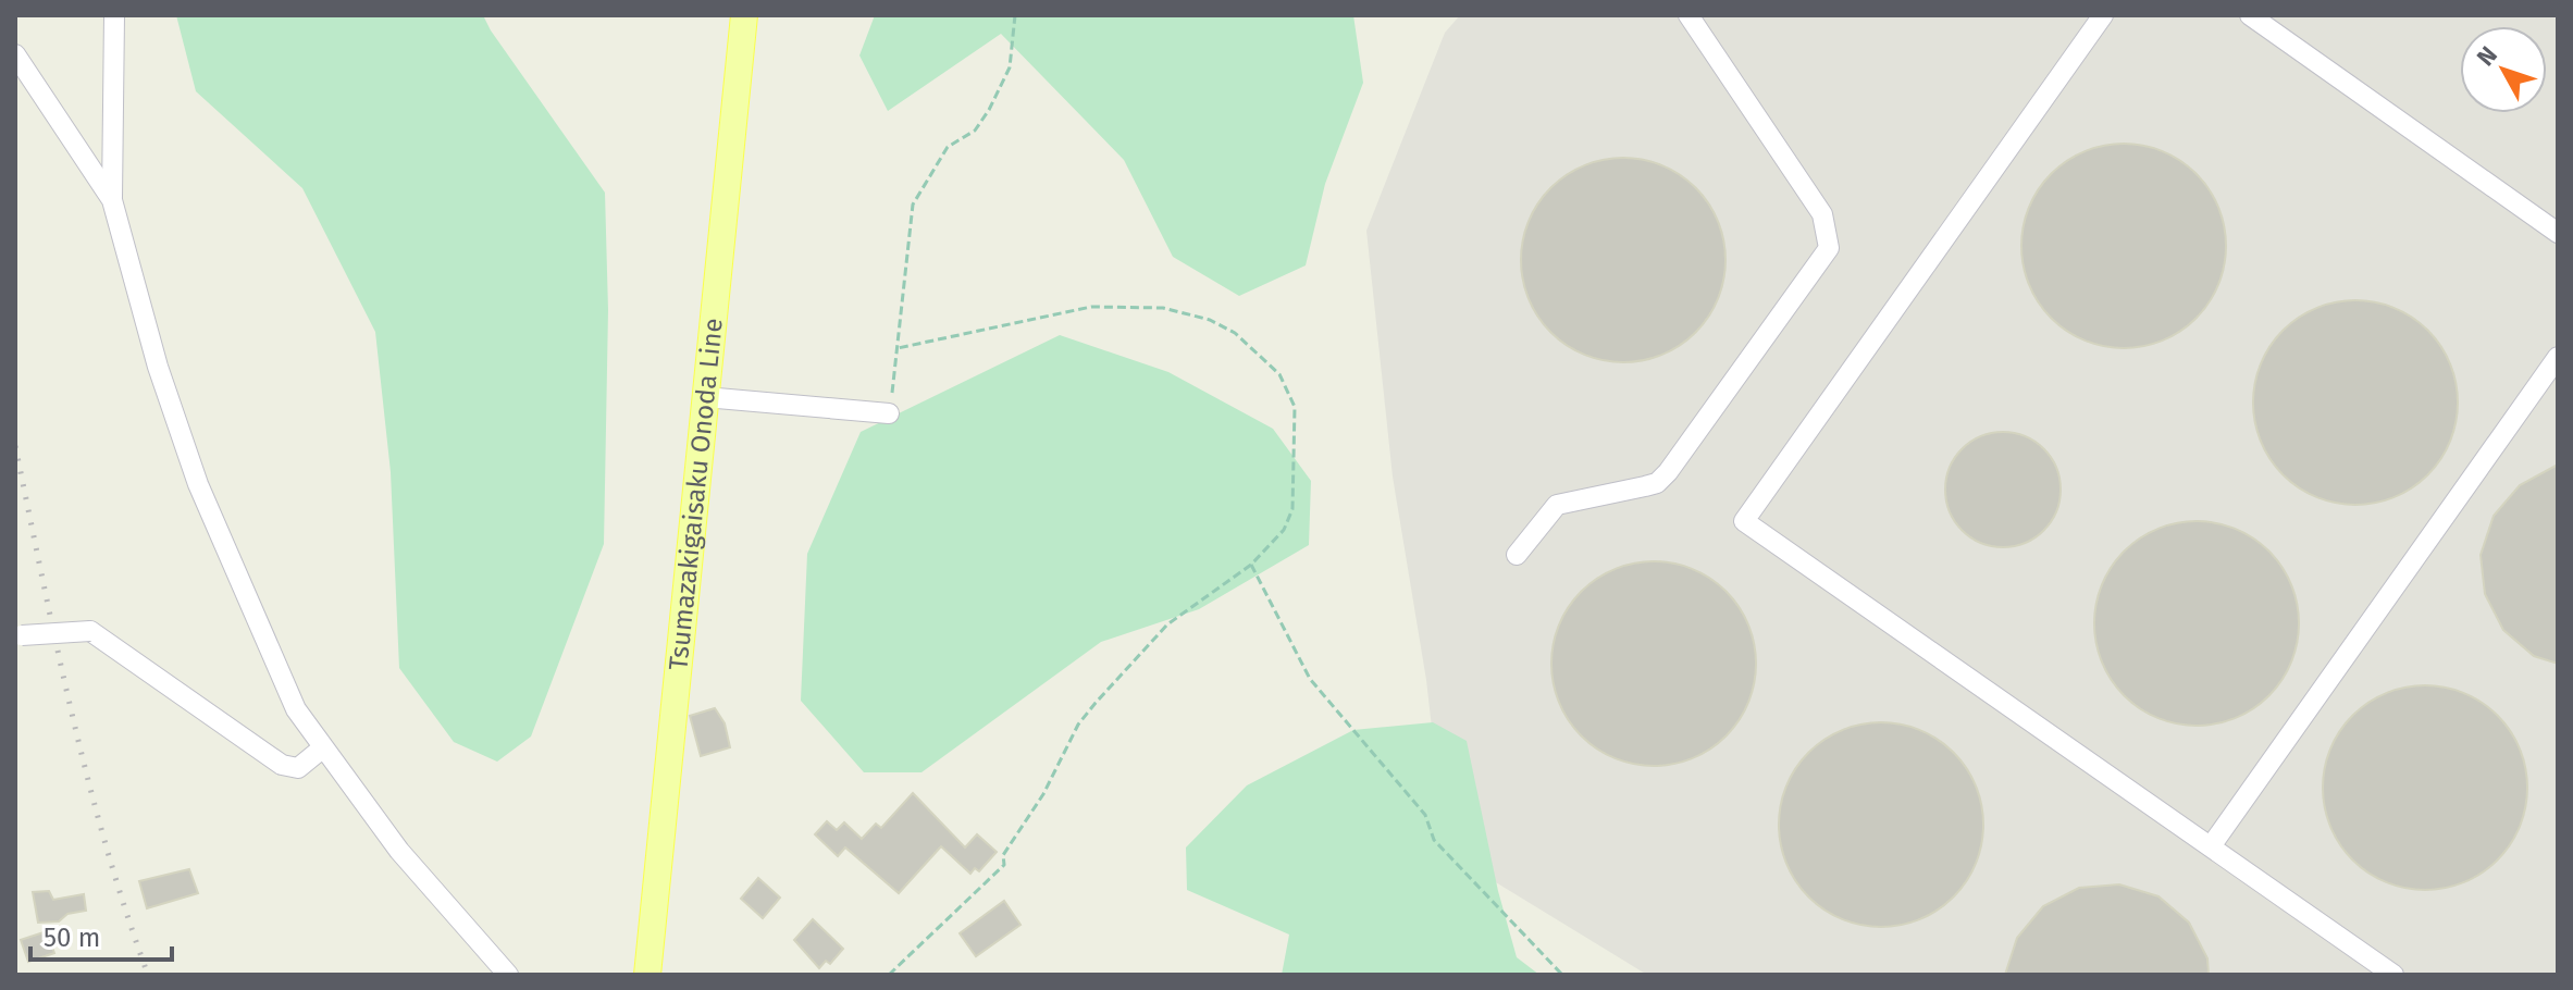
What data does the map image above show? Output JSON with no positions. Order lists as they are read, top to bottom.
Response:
{
  "streets": {
    "main road": ["Tsumazakigaisaku Onoda Line"]
  },
  "scale_bar": "50 m",
  "north": "top left"
}
